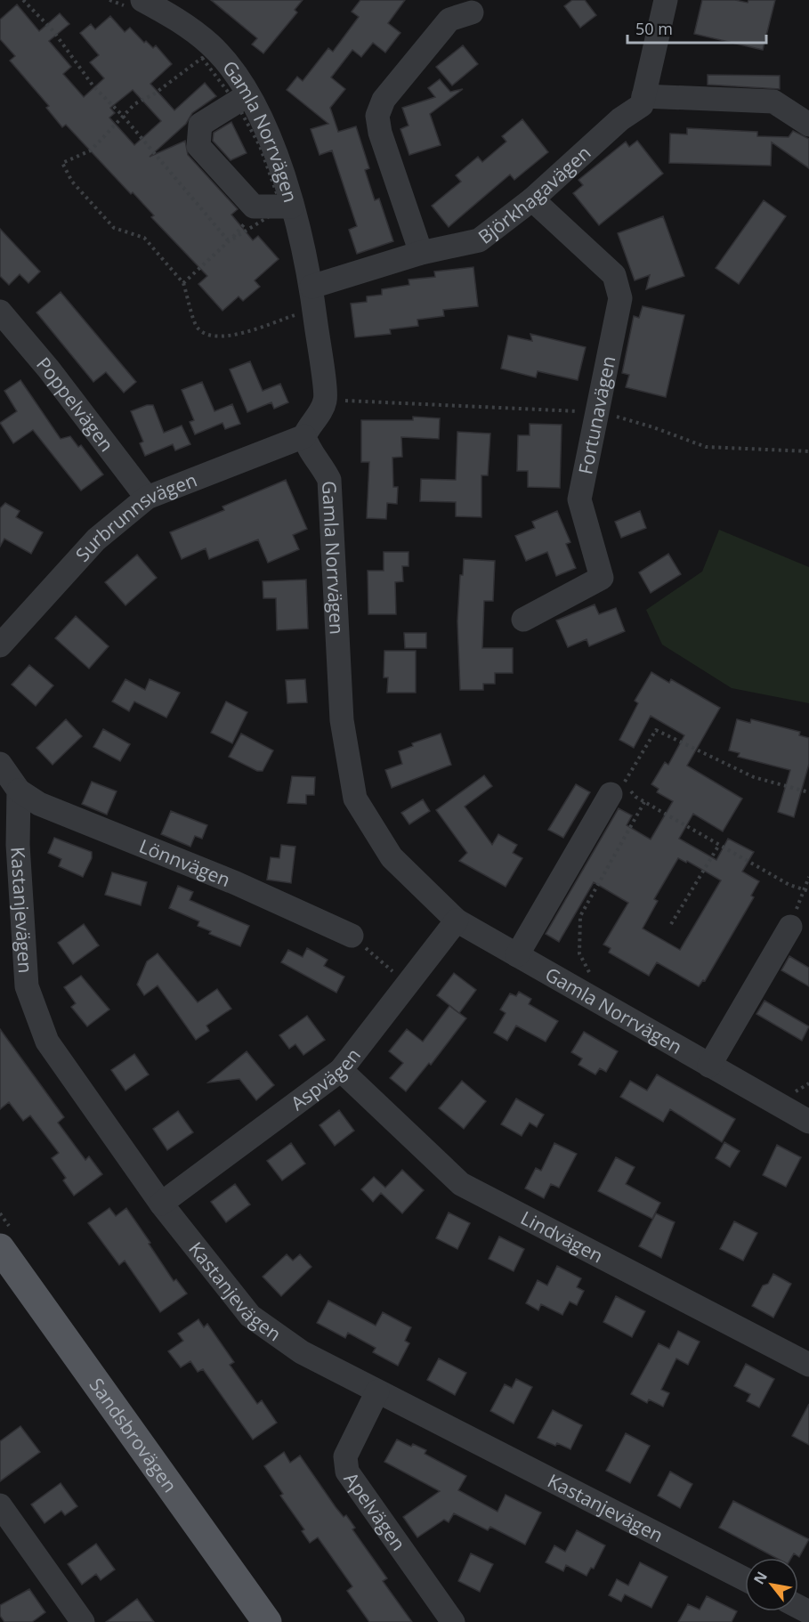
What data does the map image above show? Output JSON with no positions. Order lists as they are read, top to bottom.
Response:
{
  "streets": {
    "main road": ["Sandsbrovägen"],
    "street": [
      "Gamla Norrvägen",
      "Björkhagavägen",
      "Poppelvägen",
      "Fortunavägen",
      "Surbrunnsvägen",
      "Lönnvägen",
      "Kastanjevägen",
      "Aspvägen",
      "Lindvägen",
      "Apelvägen"
    ]
  },
  "crossings": [
    ["Gamla Norrvägen", "Björkhagavägen"],
    ["Gamla Norrvägen", "Surbrunnsvägen"],
    ["Gamla Norrvägen", "Aspvägen"],
    ["Björkhagavägen", "Fortunavägen"],
    ["Poppelvägen", "Surbrunnsvägen"],
    ["Lönnvägen", "Kastanjevägen"],
    ["Kastanjevägen", "Aspvägen"],
    ["Kastanjevägen", "Apelvägen"],
    ["Aspvägen", "Lindvägen"]
  ],
  "scale_bar": "50 m",
  "north": "top left"
}
